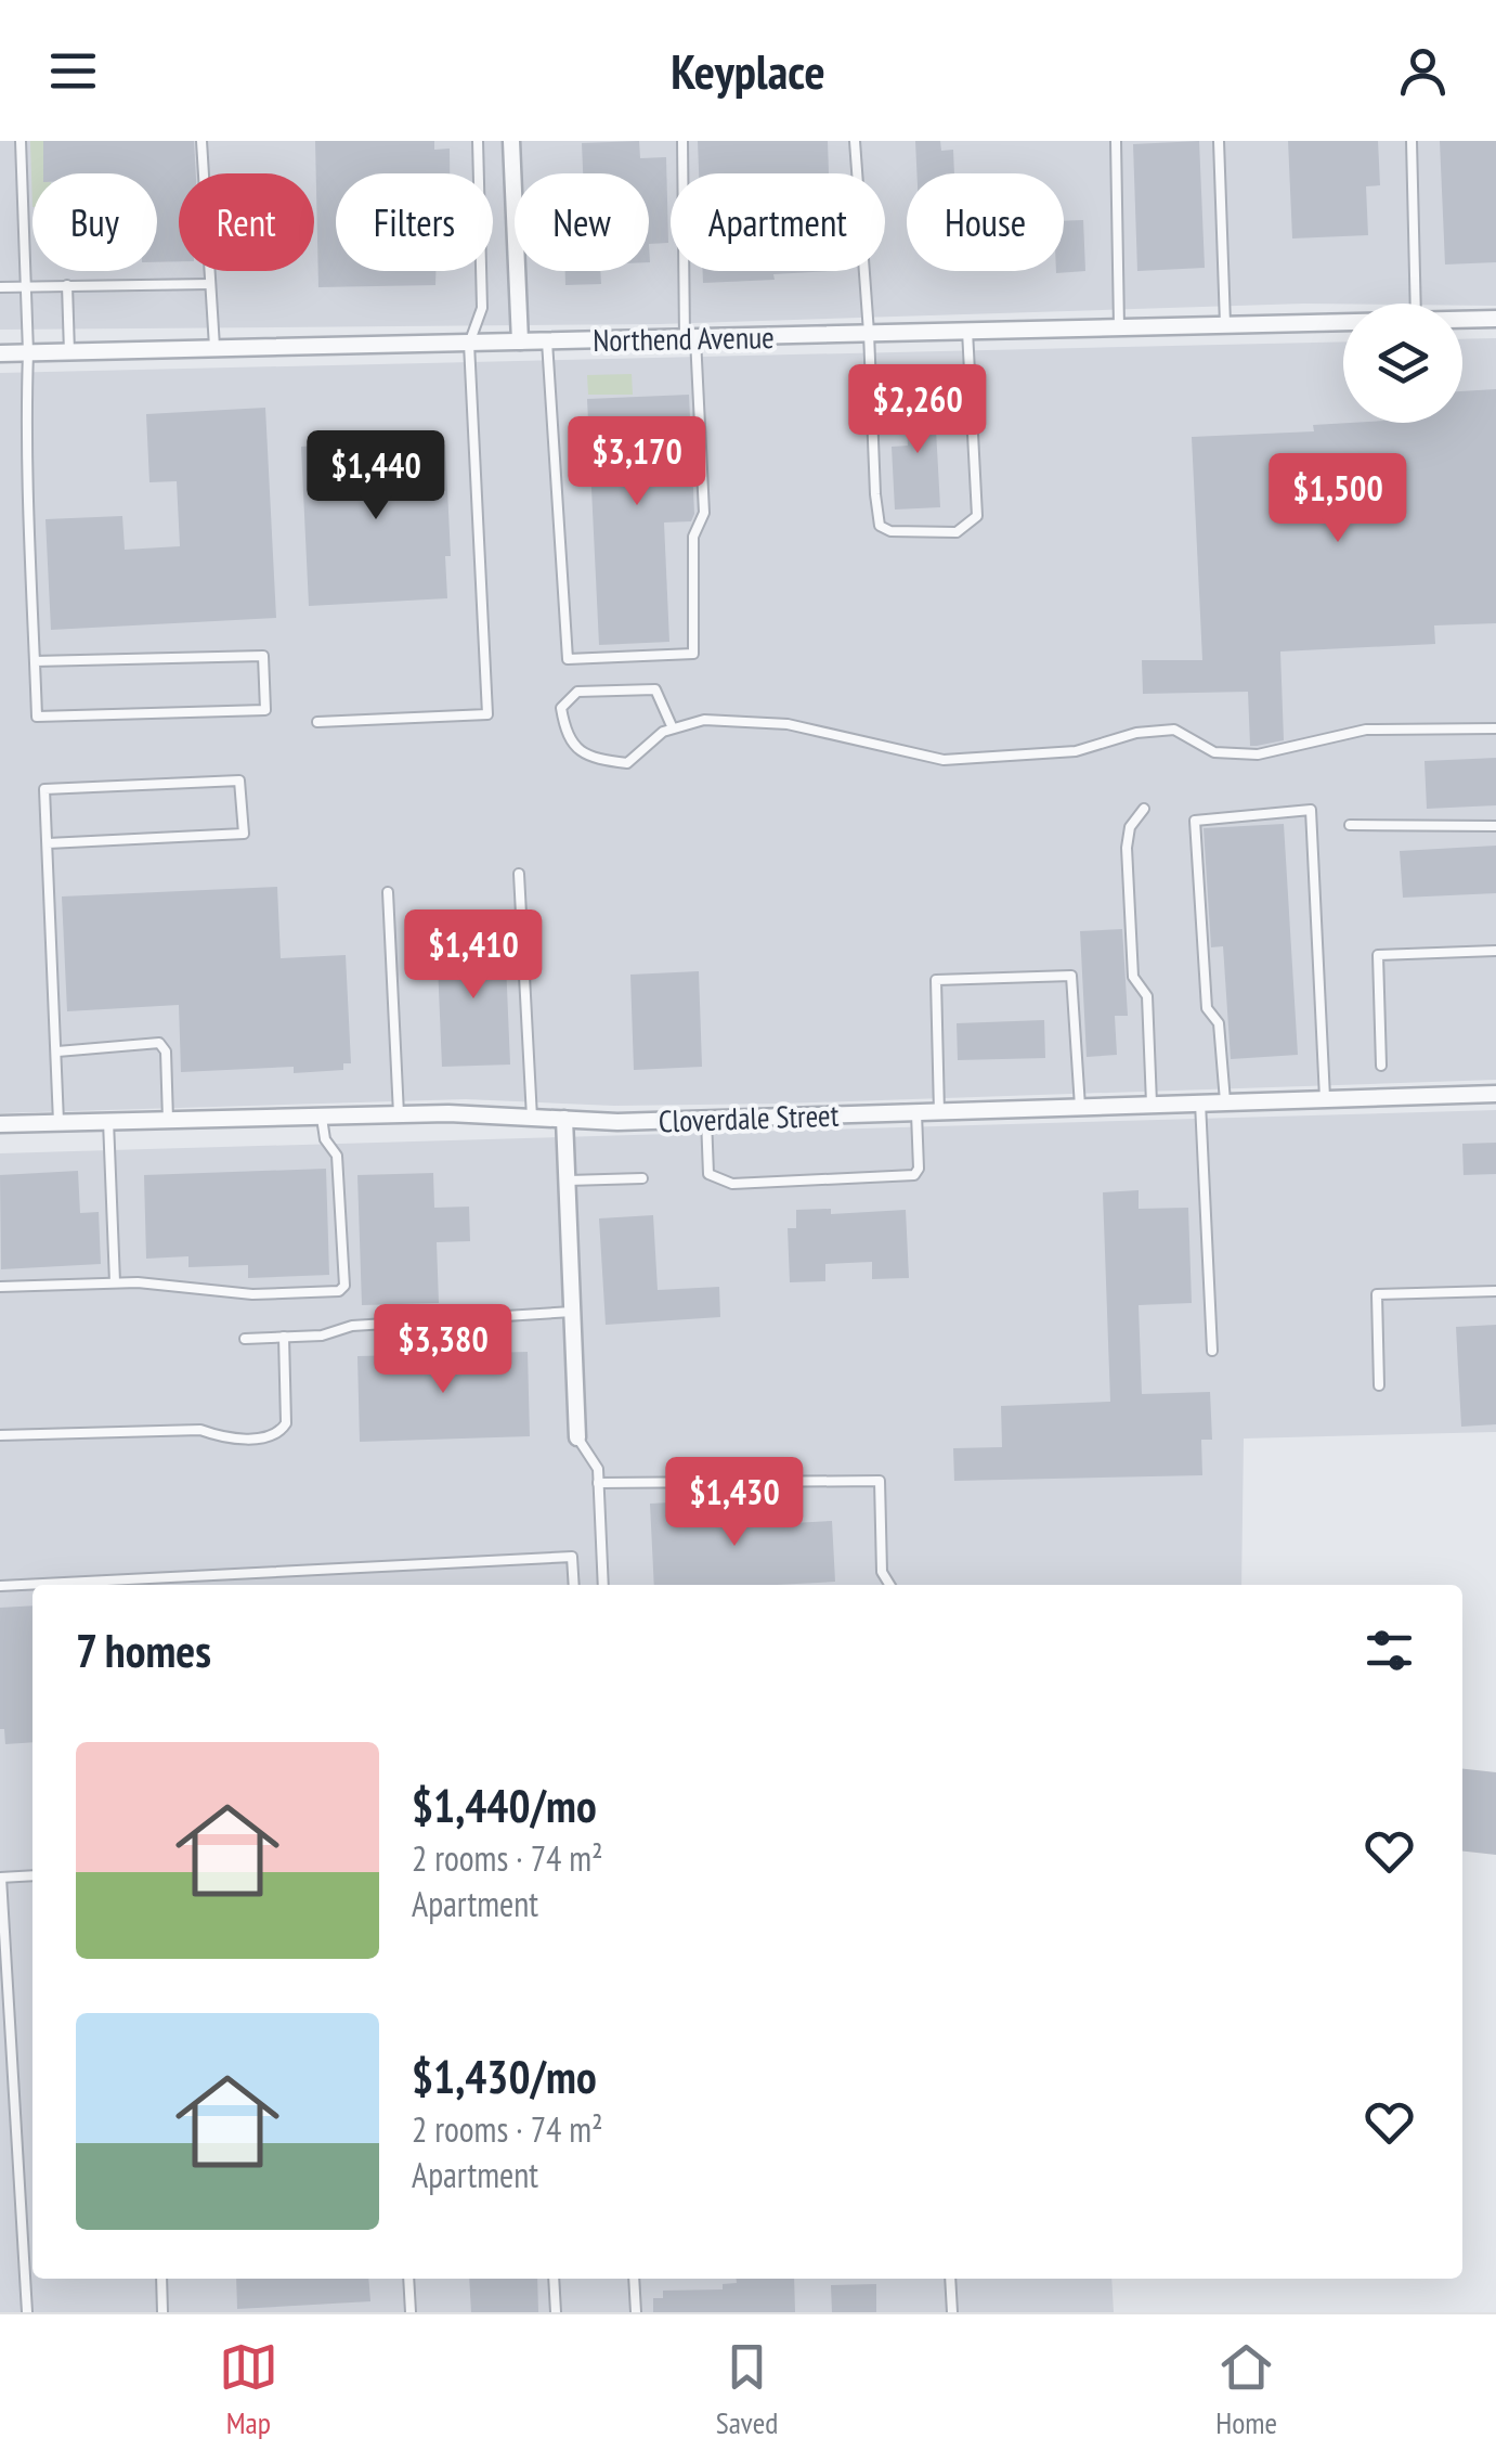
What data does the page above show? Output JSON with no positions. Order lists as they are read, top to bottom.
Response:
{
  "streets": {
    "street": ["Northend Avenue", "Cloverdale Street"]
  },
  "page": {
    "header": "Keyplace",
    "chip": [
      "Buy",
      "Rent",
      "Filters",
      "New",
      "Apartment",
      "House"
    ],
    "price": [
      "$2,260",
      "$3,170",
      "$1,440",
      "$1,500",
      "$1,410",
      "$3,380",
      "$1,430"
    ],
    "heading": "7 homes",
    "list": [
      {
        "name": "$1,440/mo",
        "note": "2 rooms · 74 m² · Apartment"
      },
      {
        "name": "$1,430/mo",
        "note": "2 rooms · 74 m² · Apartment"
      }
    ],
    "tabs": ["Map", "Saved", "Home"]
  }
}
